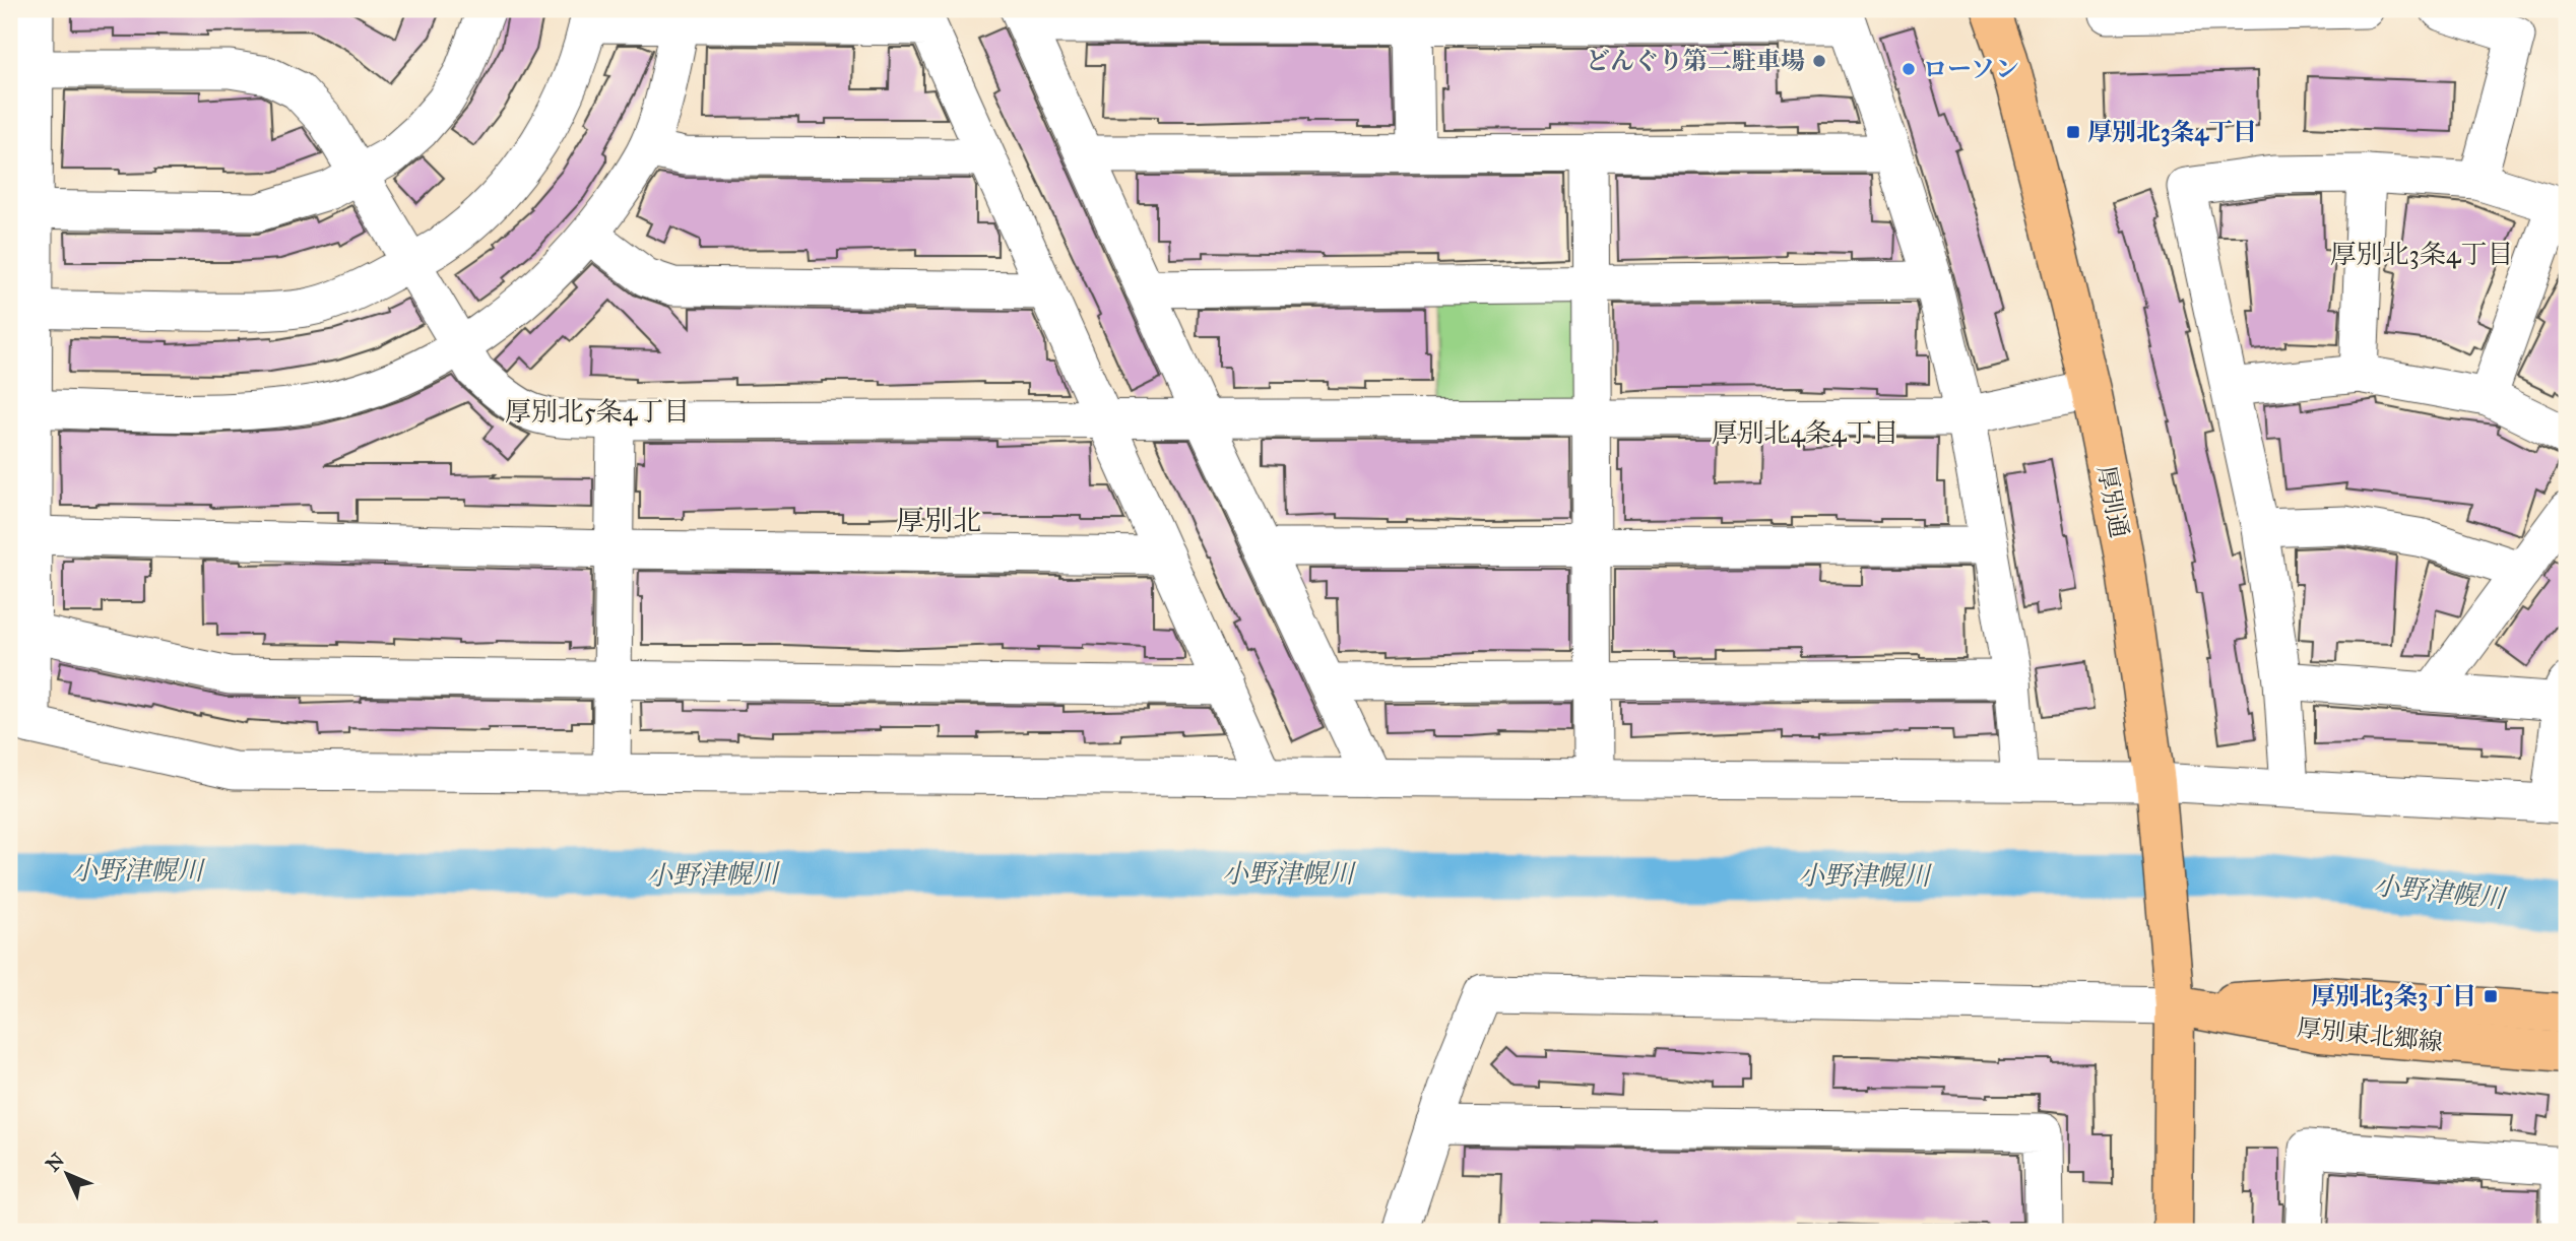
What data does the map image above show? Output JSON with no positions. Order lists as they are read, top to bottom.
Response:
{
  "streets": {
    "main road": ["厚別通", "厚別東北郷線"]
  },
  "crossings": [
    ["厚別通", "厚別東北郷線"]
  ],
  "districts": [
    "厚別北3条4丁目",
    "厚別北5条4丁目",
    "厚別北4条4丁目",
    "厚別北"
  ],
  "water": ["小野津幌川"],
  "places": {
    "other": ["どんぐり第二駐車場", "ローソン"],
    "transit": ["厚別北3条4丁目", "厚別北3条3丁目"]
  },
  "north": "top left"
}
